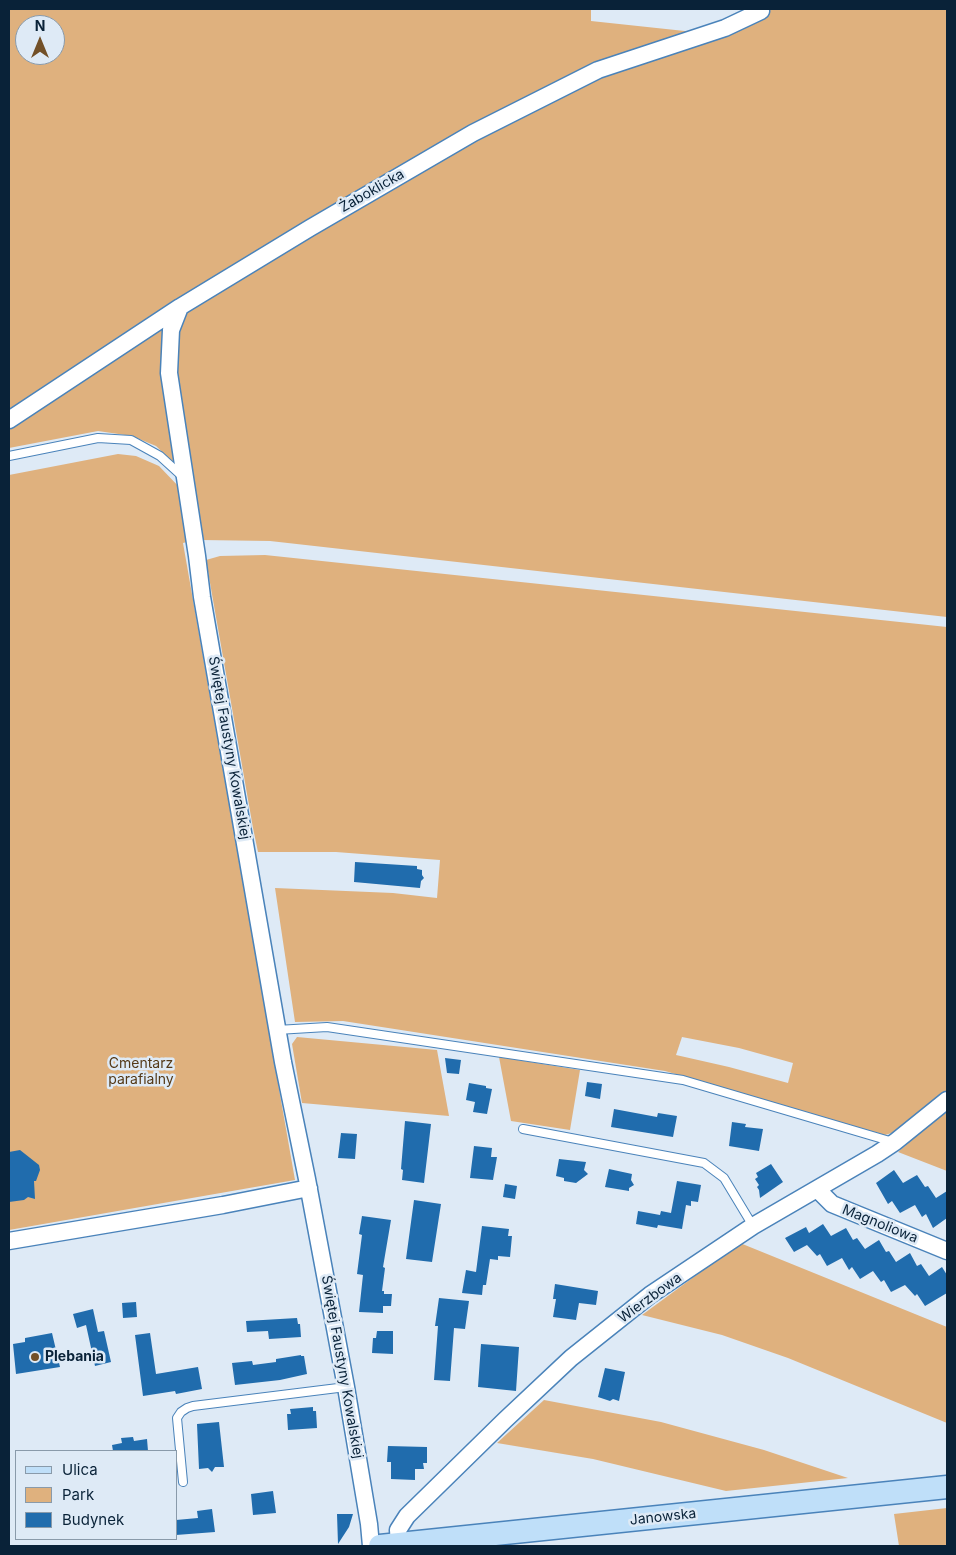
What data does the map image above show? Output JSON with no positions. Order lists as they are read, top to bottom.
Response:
{
  "streets": {
    "main road": ["Janowska"],
    "street": [
      "Żaboklicka",
      "Świętej Faustyny Kowalskiej",
      "Magnoliowa",
      "Wierzbowa"
    ]
  },
  "crossings": [
    ["Żaboklicka", "Świętej Faustyny Kowalskiej"],
    ["Magnoliowa", "Wierzbowa"],
    ["Wierzbowa", "Janowska"]
  ],
  "parks": ["Cmentarz parafialny"],
  "places": ["Plebania"],
  "legend": ["Ulica", "Park", "Budynek"],
  "north": "top"
}
